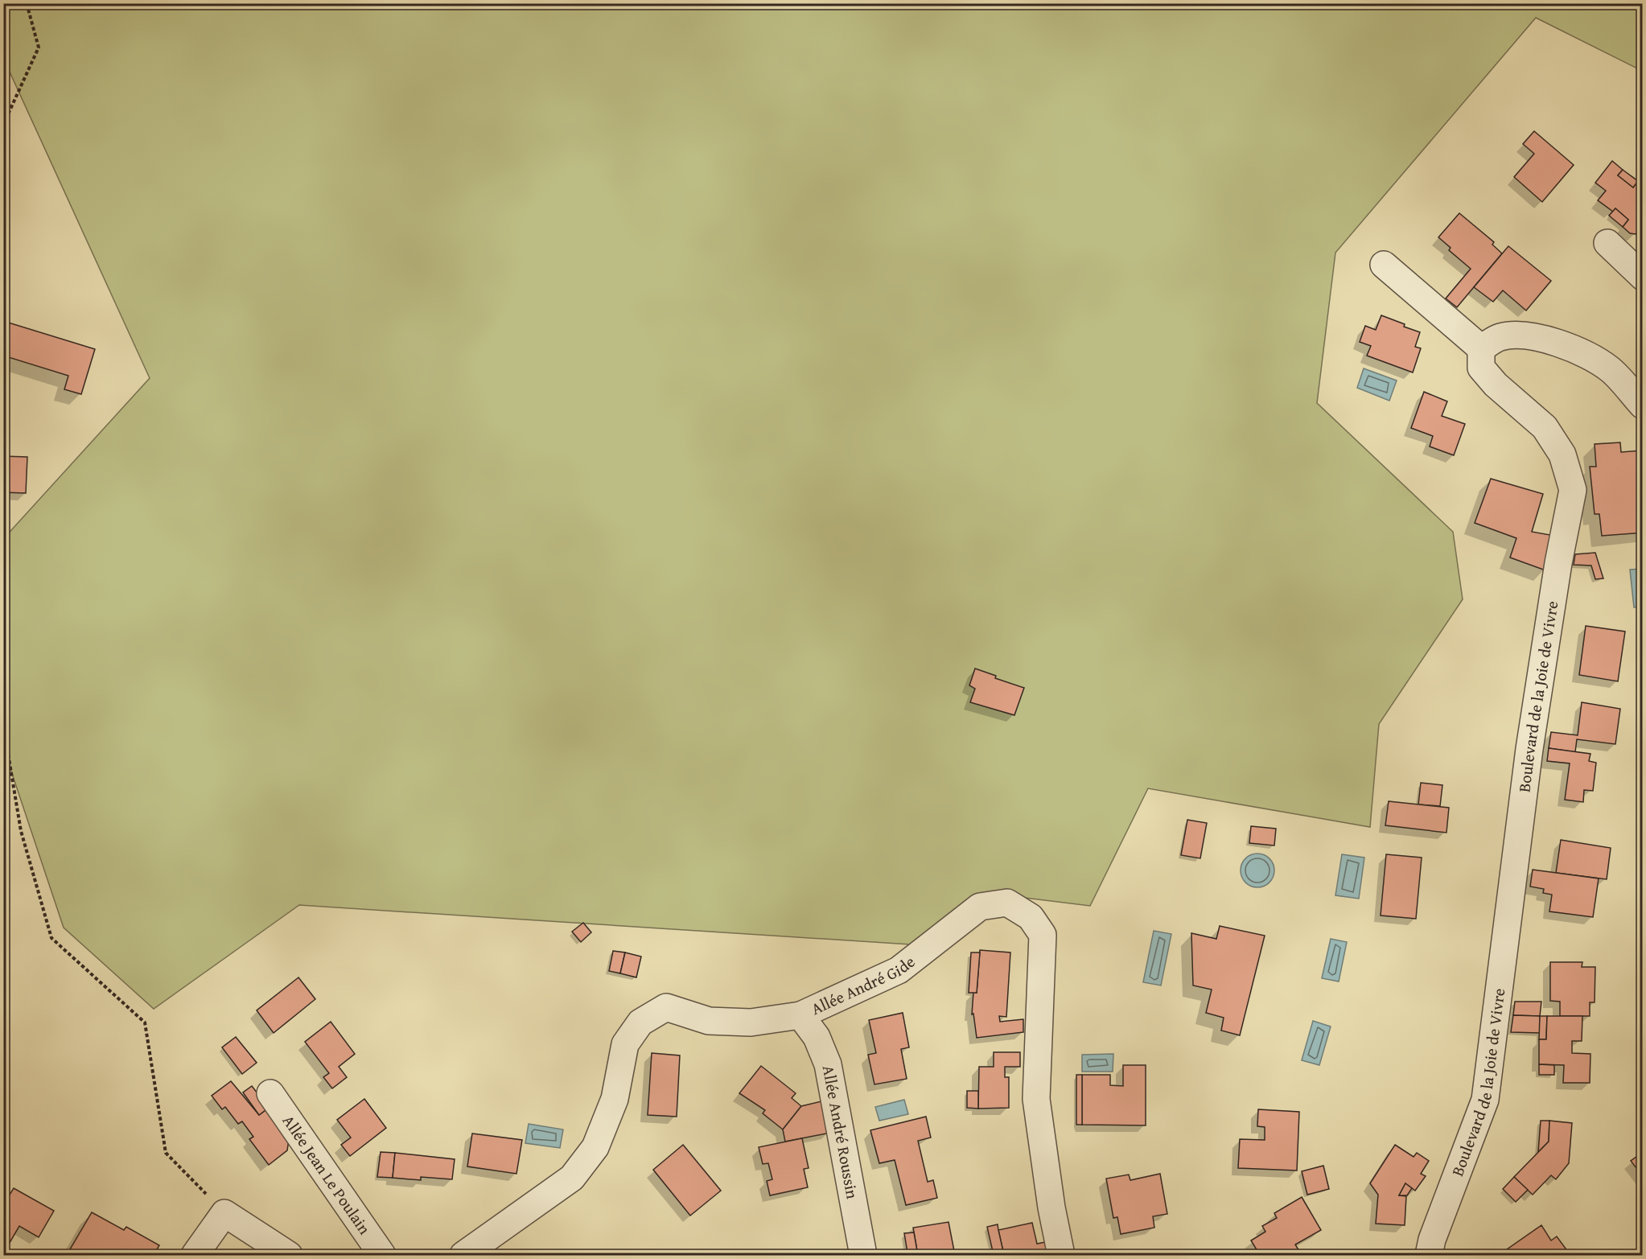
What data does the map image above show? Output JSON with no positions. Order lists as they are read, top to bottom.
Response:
{
  "streets": {
    "street": [
      "Boulevard de la Joie de Vivre",
      "Allée André Gide",
      "Allée André Roussin",
      "Allée Jean Le Poulain"
    ]
  },
  "crossings": [
    ["Allée André Gide", "Allée André Roussin"]
  ]
}
